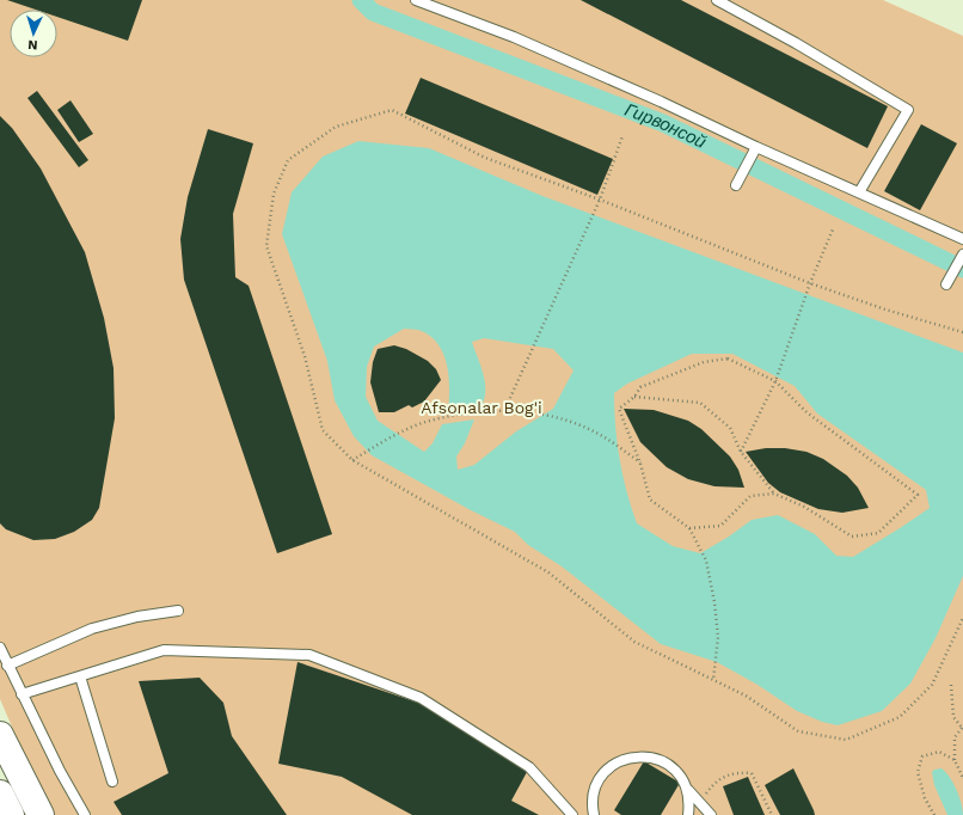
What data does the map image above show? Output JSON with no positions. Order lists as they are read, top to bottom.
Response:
{
  "water": ["Гирвонсой"],
  "parks": ["Afsonalar Bog'i"],
  "north": "bottom"
}
